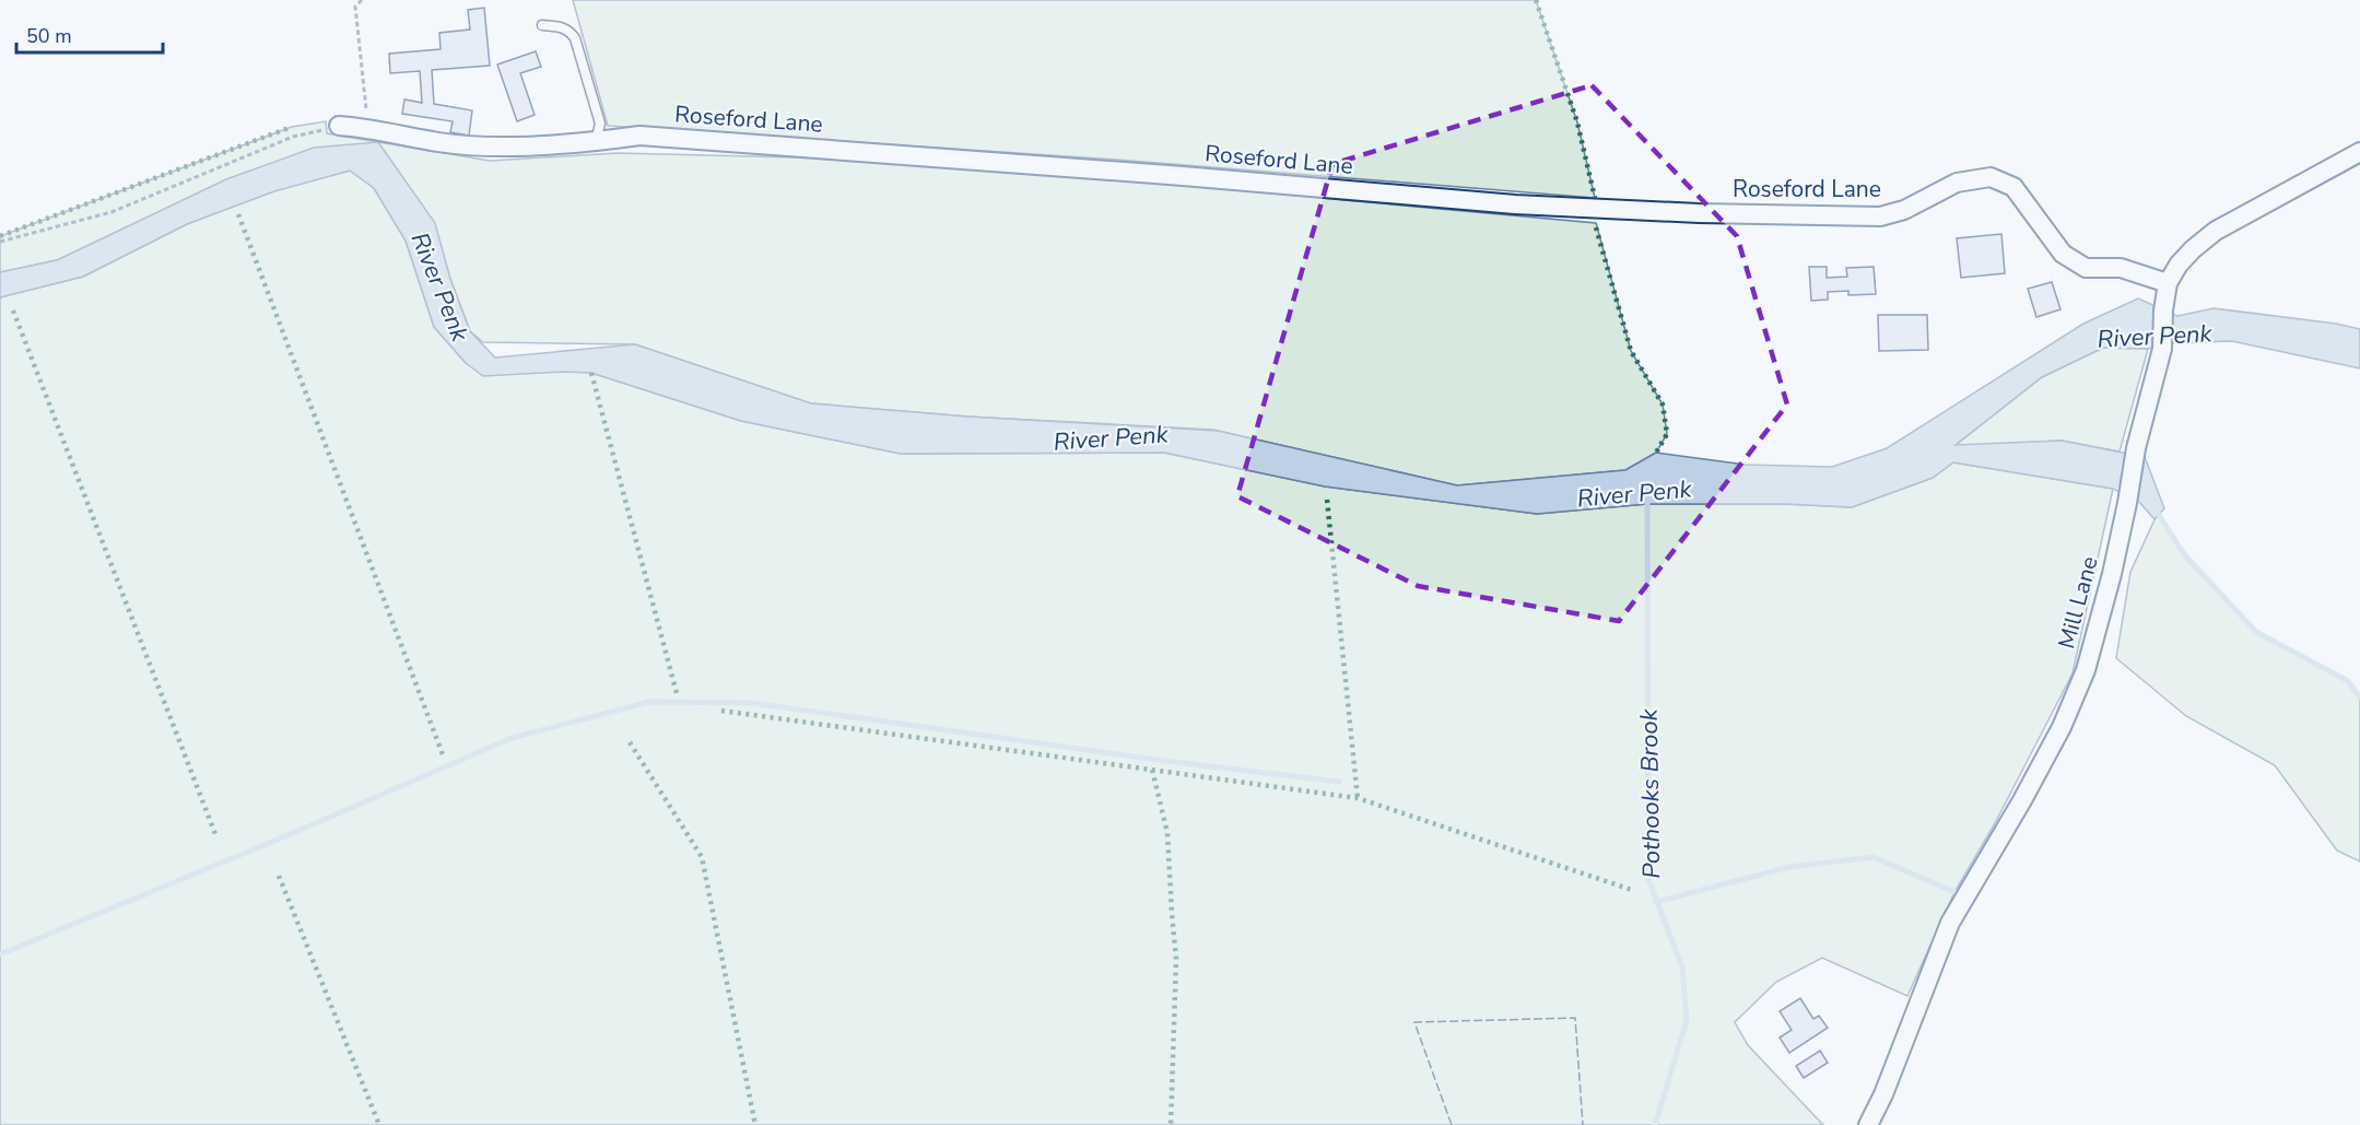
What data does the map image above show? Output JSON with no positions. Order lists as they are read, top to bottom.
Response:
{
  "streets": {
    "street": ["Roseford Lane", "Mill Lane"]
  },
  "crossings": [
    ["Roseford Lane", "Mill Lane"]
  ],
  "water": ["River Penk", "Pothooks Brook"],
  "scale_bar": "50 m"
}
